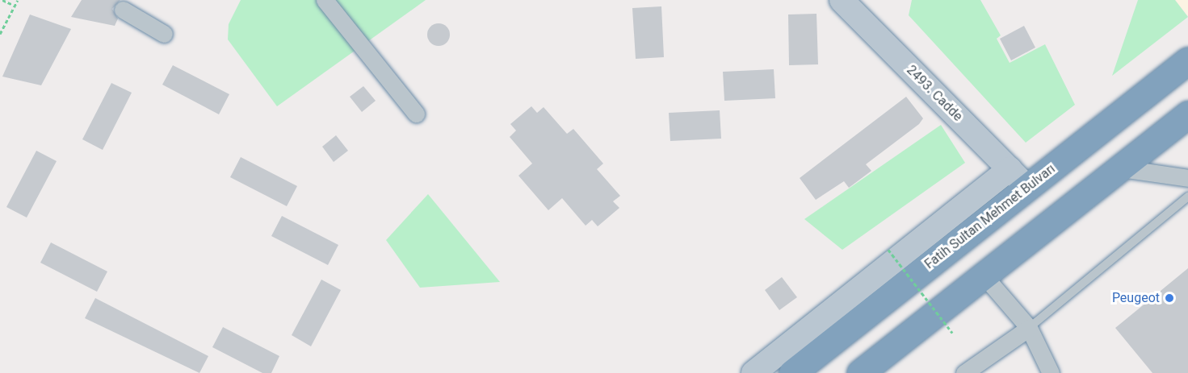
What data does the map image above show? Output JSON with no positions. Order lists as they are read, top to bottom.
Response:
{
  "streets": {
    "highway": ["Fatih Sultan Mehmet Bulvarı"],
    "street": ["2493. Cadde"]
  },
  "crossings": [
    ["2493. Cadde", "Fatih Sultan Mehmet Bulvarı"]
  ],
  "places": ["Peugeot"]
}
